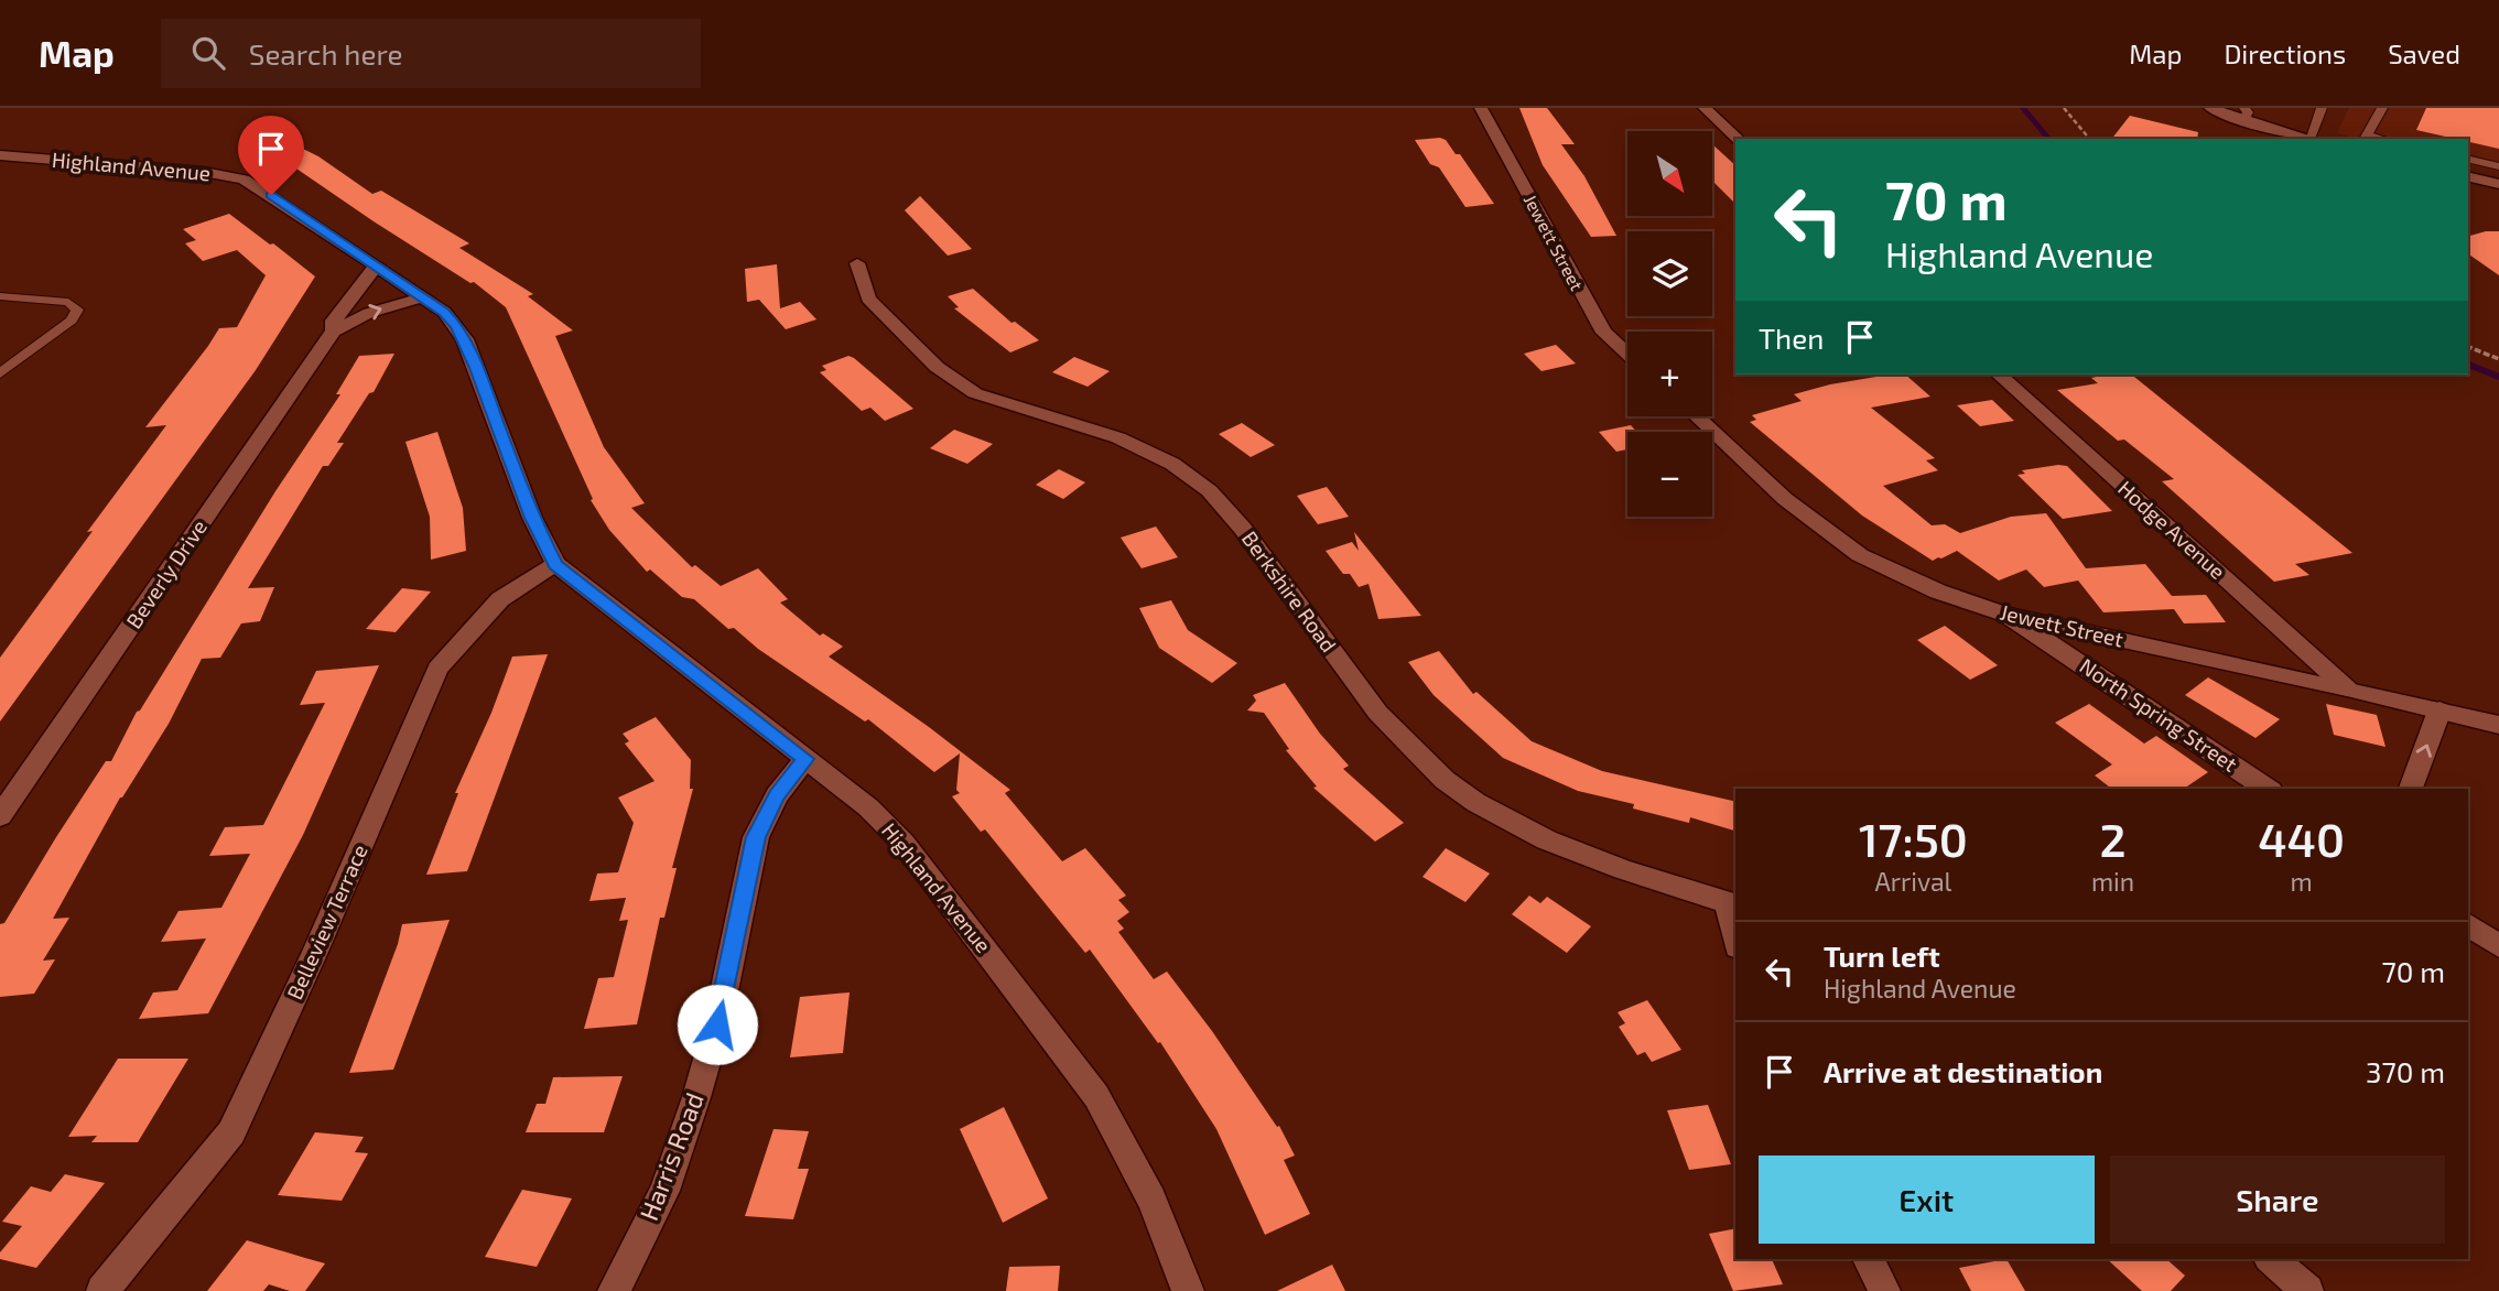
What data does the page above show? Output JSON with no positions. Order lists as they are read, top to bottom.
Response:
{
  "streets": {
    "street": [
      "Highland Avenue",
      "Jewett Street",
      "Hodge Avenue",
      "Beverly Drive",
      "Berkshire Road",
      "North Spring Street",
      "Belleview Terrace",
      "Harris Road"
    ]
  },
  "crossings": [
    ["Highland Avenue", "Beverly Drive"],
    ["Highland Avenue", "Belleview Terrace"],
    ["Highland Avenue", "Harris Road"],
    ["Jewett Street", "Hodge Avenue"],
    ["Jewett Street", "North Spring Street"]
  ],
  "north": "bottom right",
  "page": {
    "header": "Map",
    "search": "Search here",
    "nav": ["Map", "Directions", "Saved"],
    "map_buttons": ["+", "−"],
    "turn": ["70 m", "Highland Avenue"],
    "then": "Then",
    "eta": [
      "17:50",
      "Arrival",
      "2",
      "min",
      "440",
      "m"
    ],
    "list": [
      {
        "name": "Turn left",
        "note": "Highland Avenue",
        "value": "70 m"
      },
      {
        "name": "Arrive at destination",
        "value": "370 m"
      }
    ],
    "buttons": ["Exit", "Share"]
  }
}
